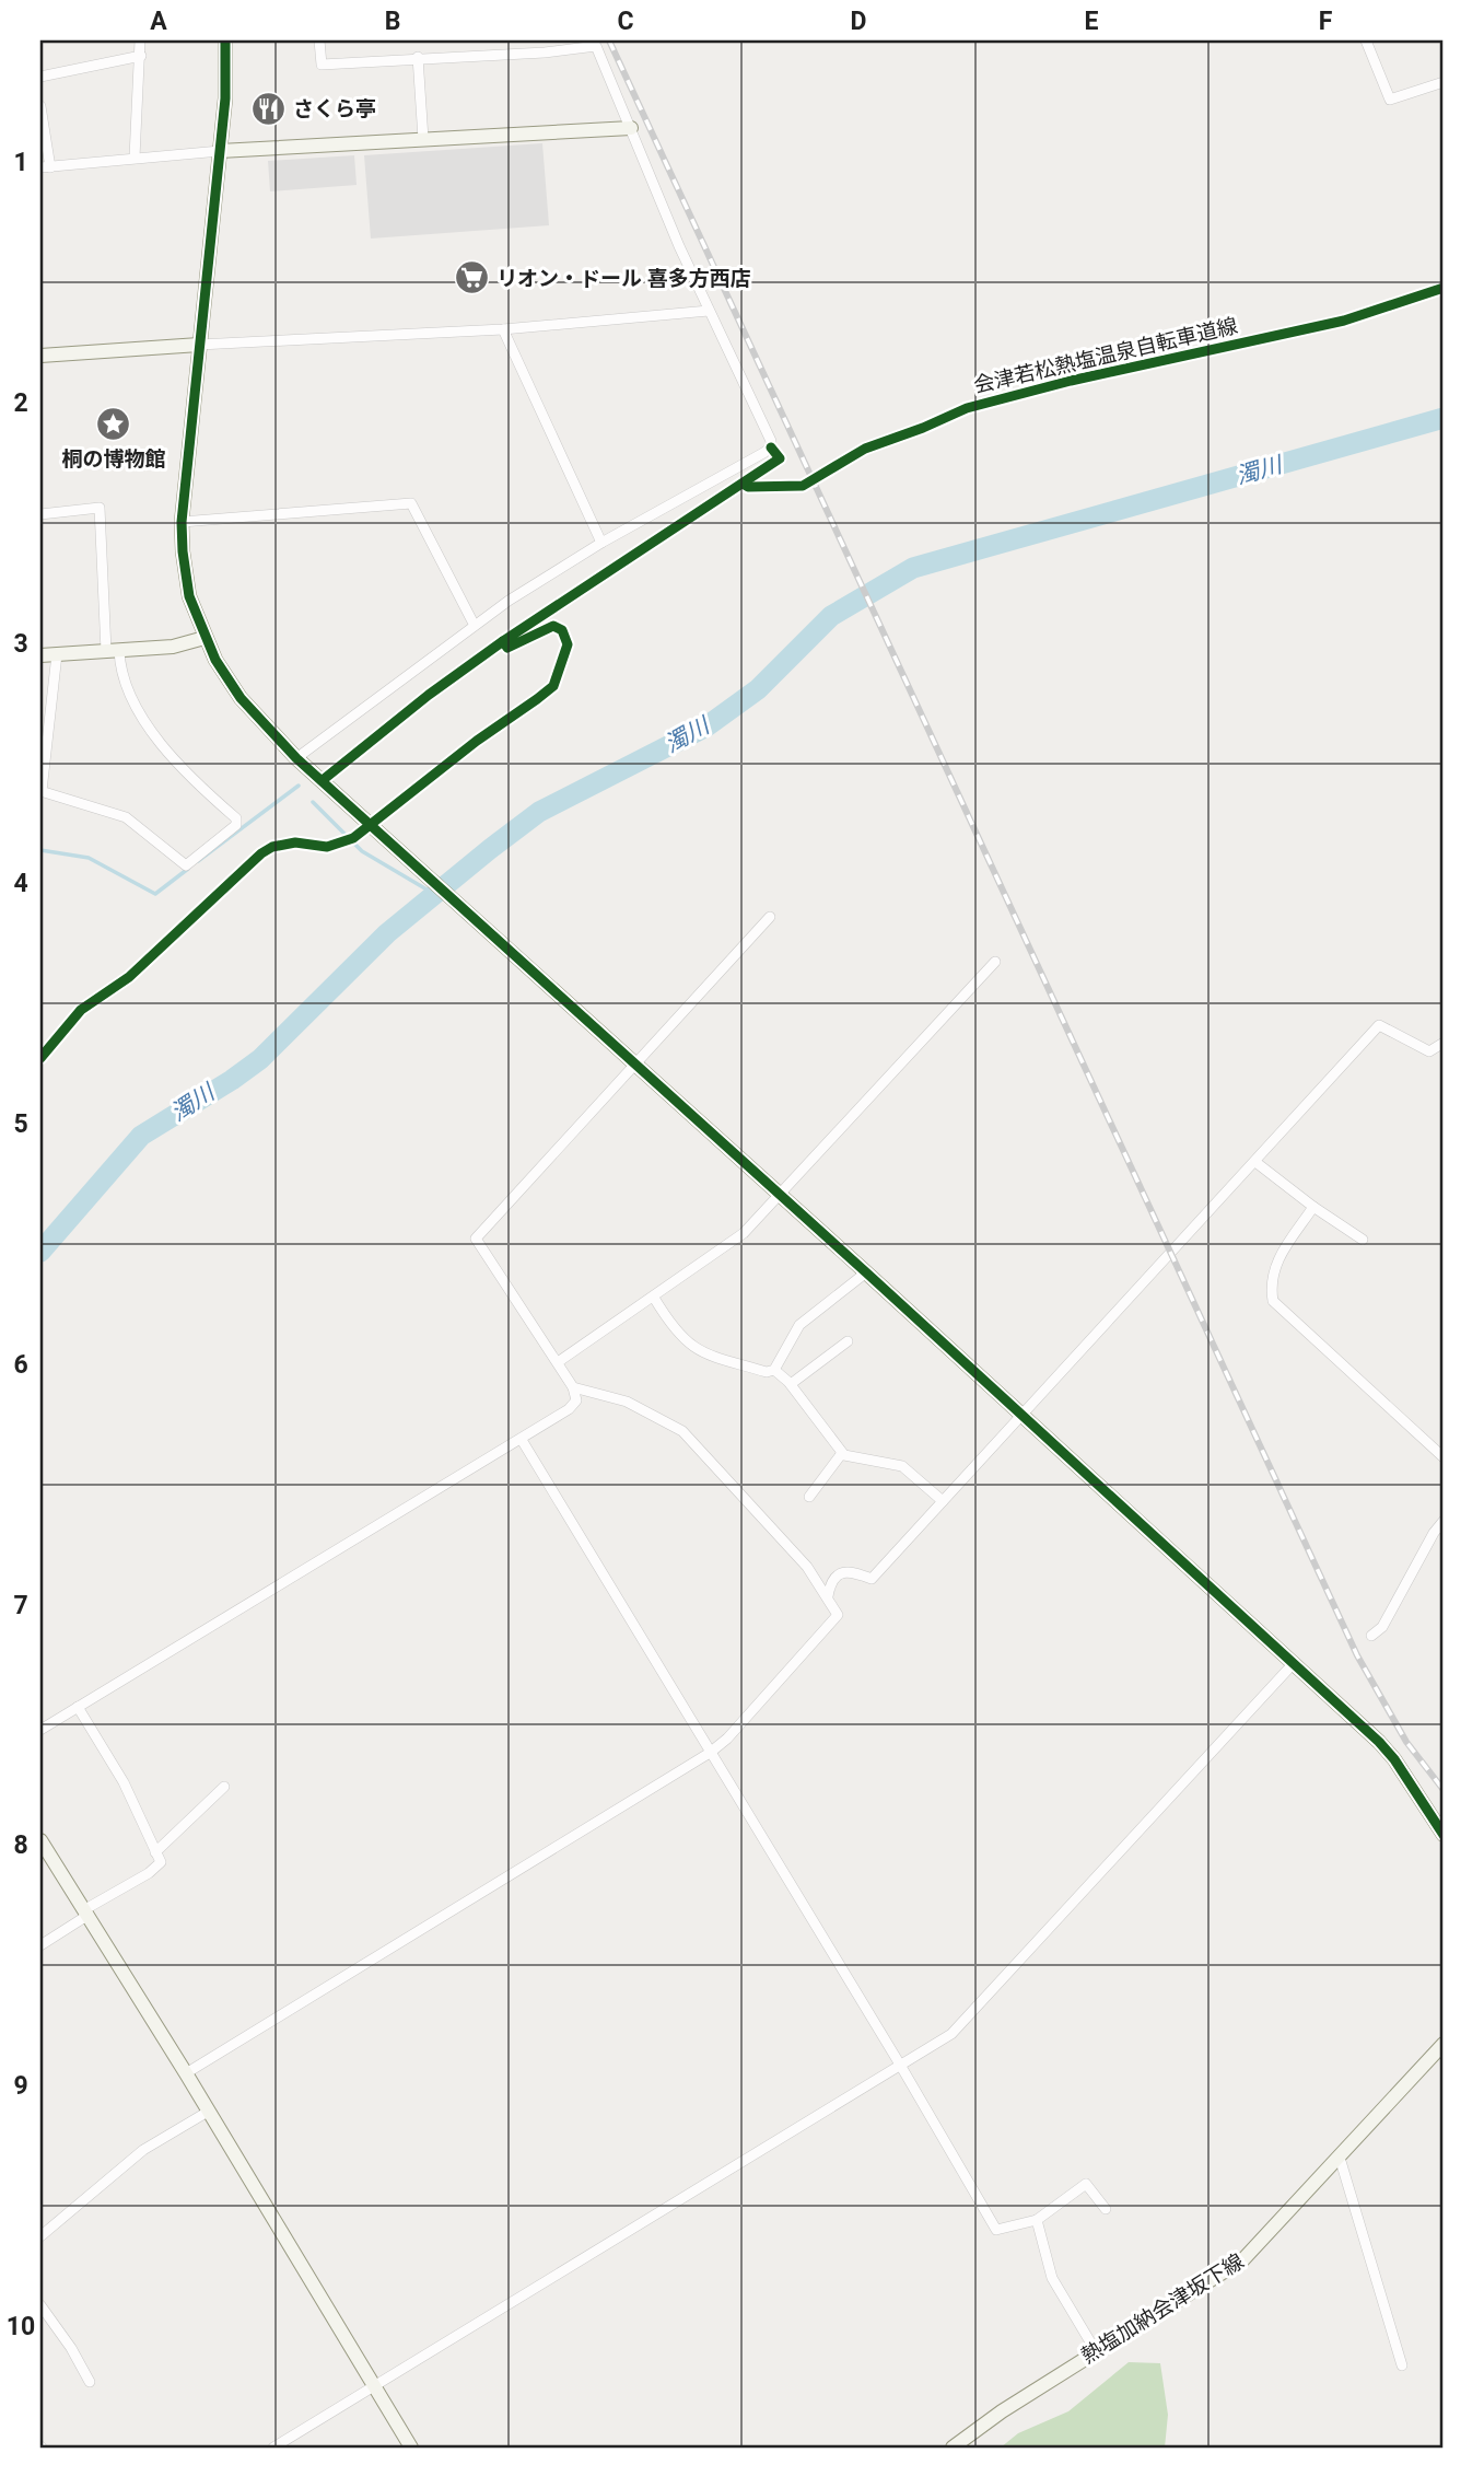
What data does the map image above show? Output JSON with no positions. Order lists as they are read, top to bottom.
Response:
{
  "streets": {
    "street": ["熱塩加納会津坂下線"],
    "cycle path": ["会津若松熱塩温泉自転車道線"]
  },
  "water": ["濁川"],
  "places": {
    "restaurant": ["さくら亭"],
    "supermarket": ["リオン・ドール 喜多方西店"],
    "place": ["桐の博物館"]
  },
  "grid": {
    "columns": [
      "A",
      "B",
      "C",
      "D",
      "E",
      "F"
    ],
    "rows": [
      "1",
      "2",
      "3",
      "4",
      "5",
      "6",
      "7",
      "8",
      "9",
      "10"
    ]
  }
}
